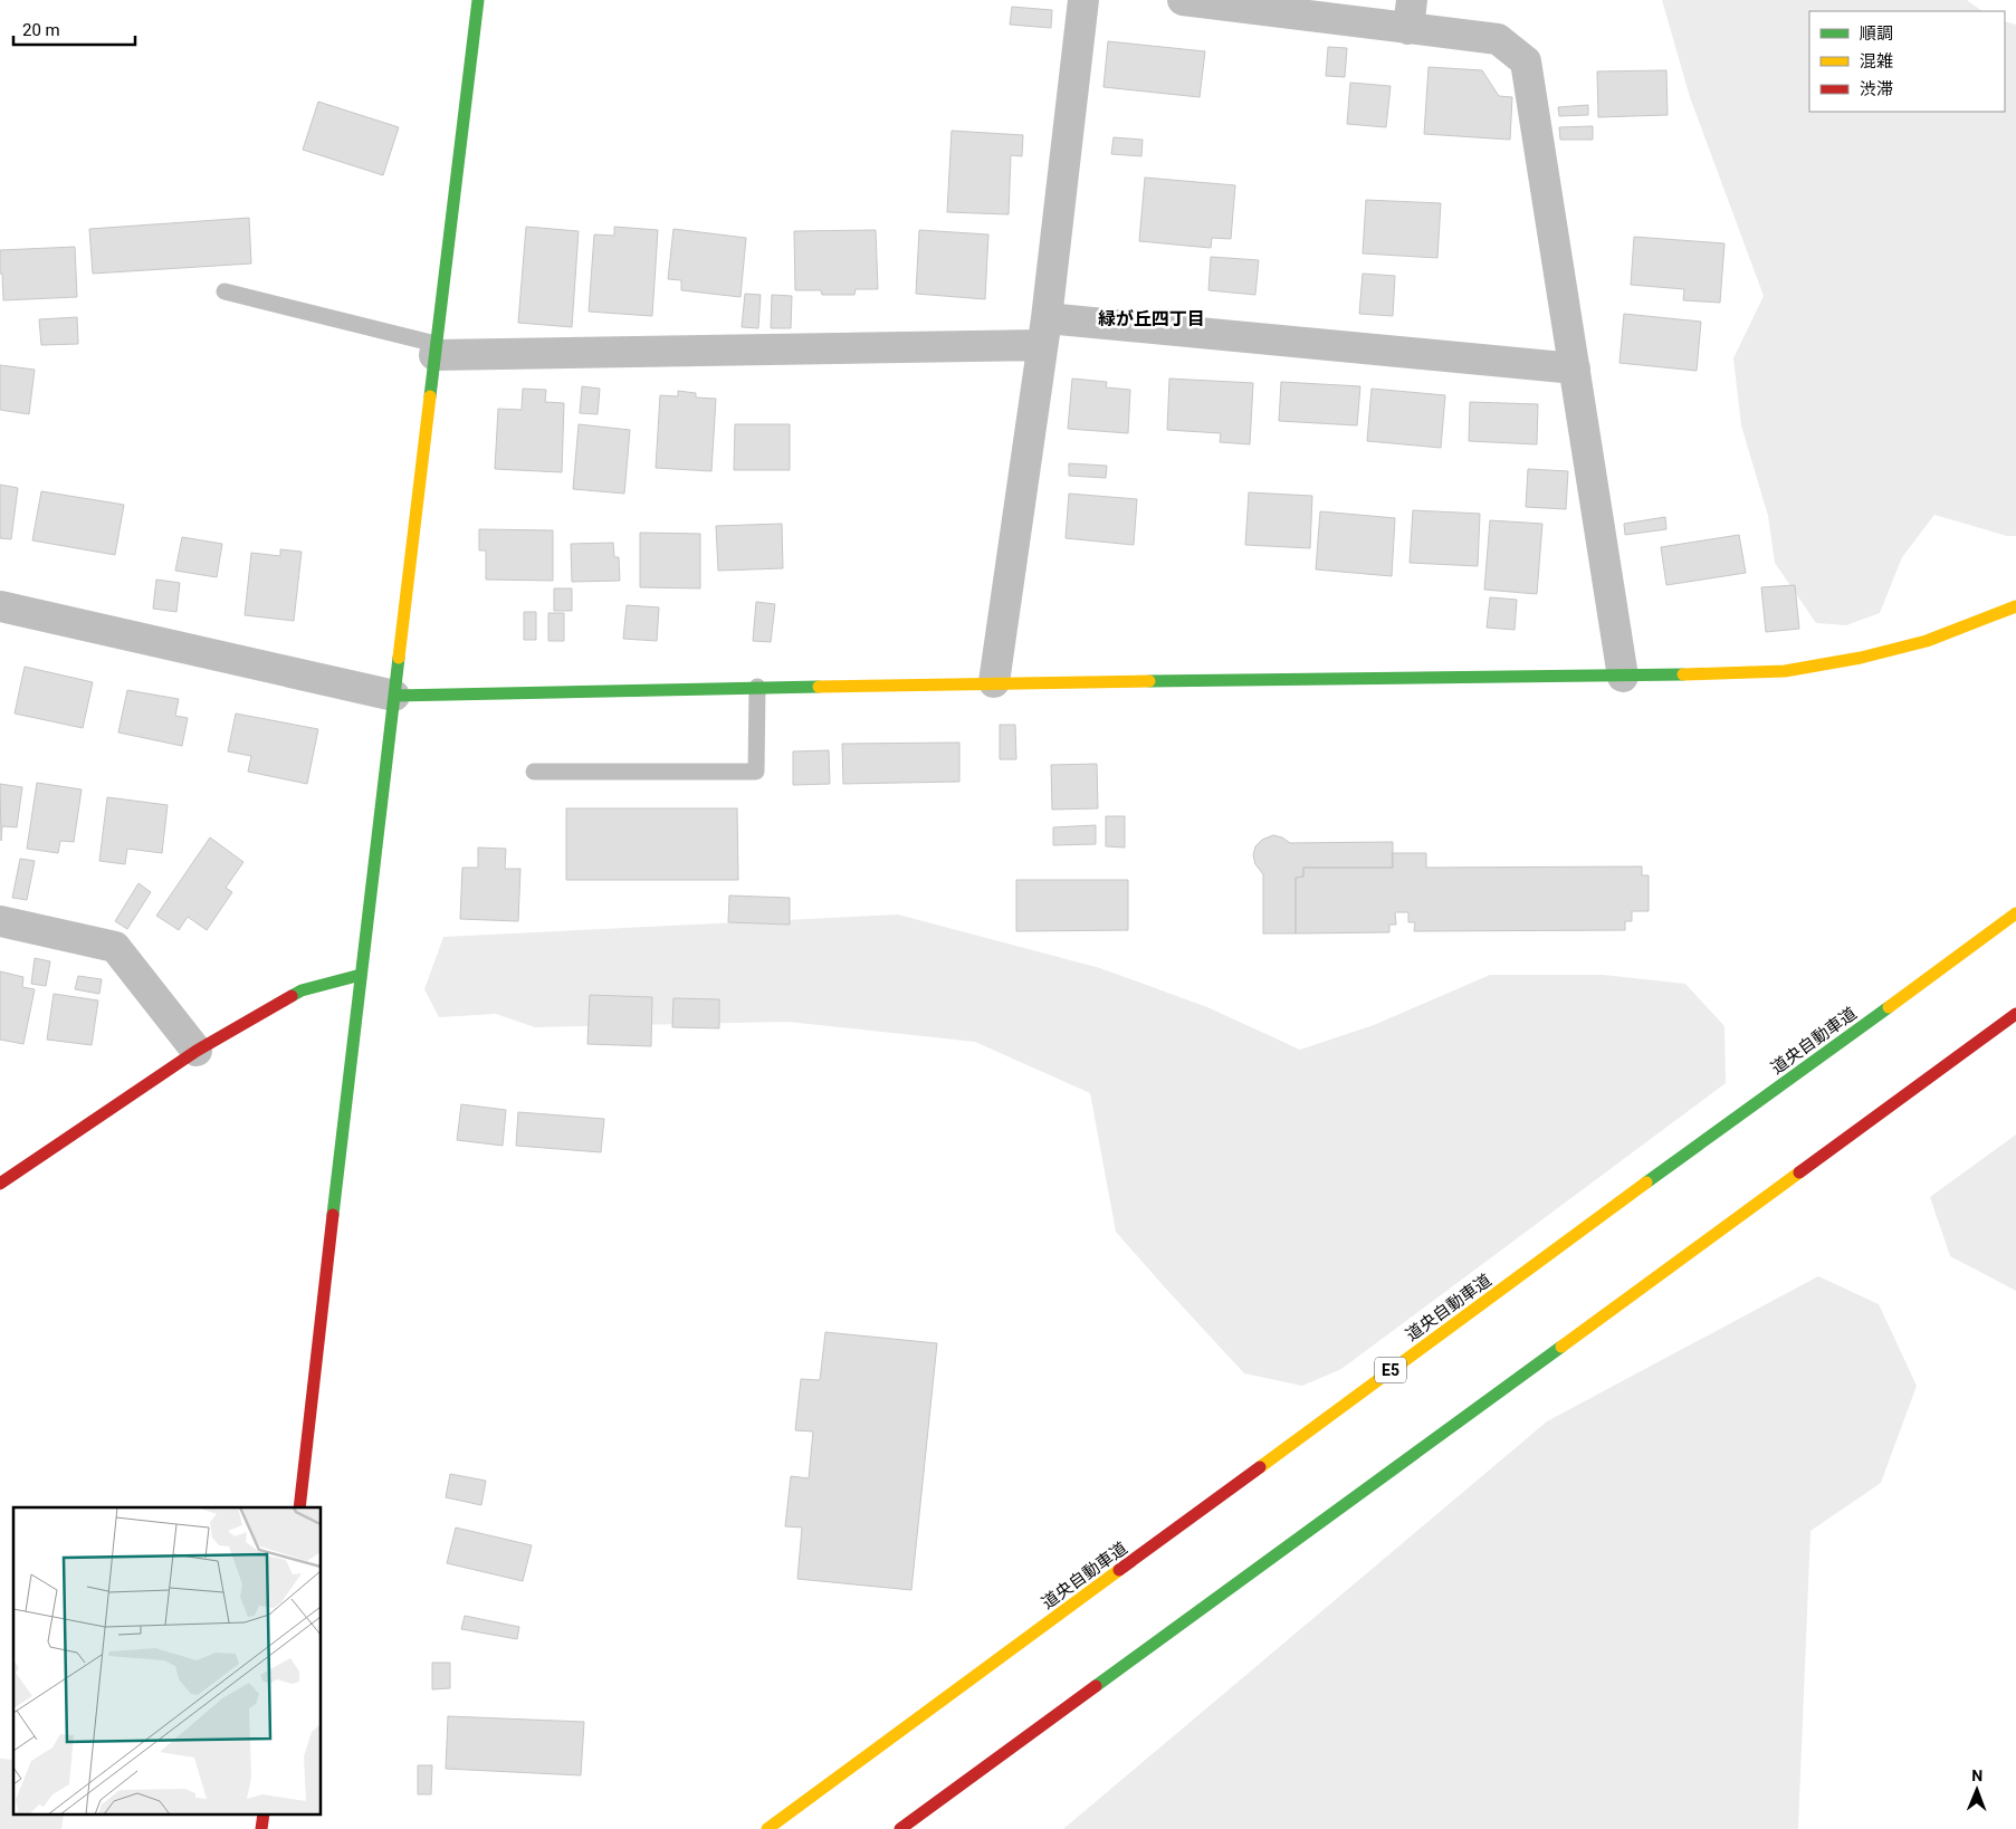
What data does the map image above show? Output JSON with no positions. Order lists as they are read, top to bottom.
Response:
{
  "streets": {
    "main road": ["道央自動車道", "E5"]
  },
  "districts": ["緑が丘四丁目"],
  "legend": ["順調", "混雑", "渋滞"],
  "scale_bar": "20 m",
  "north": "top"
}
